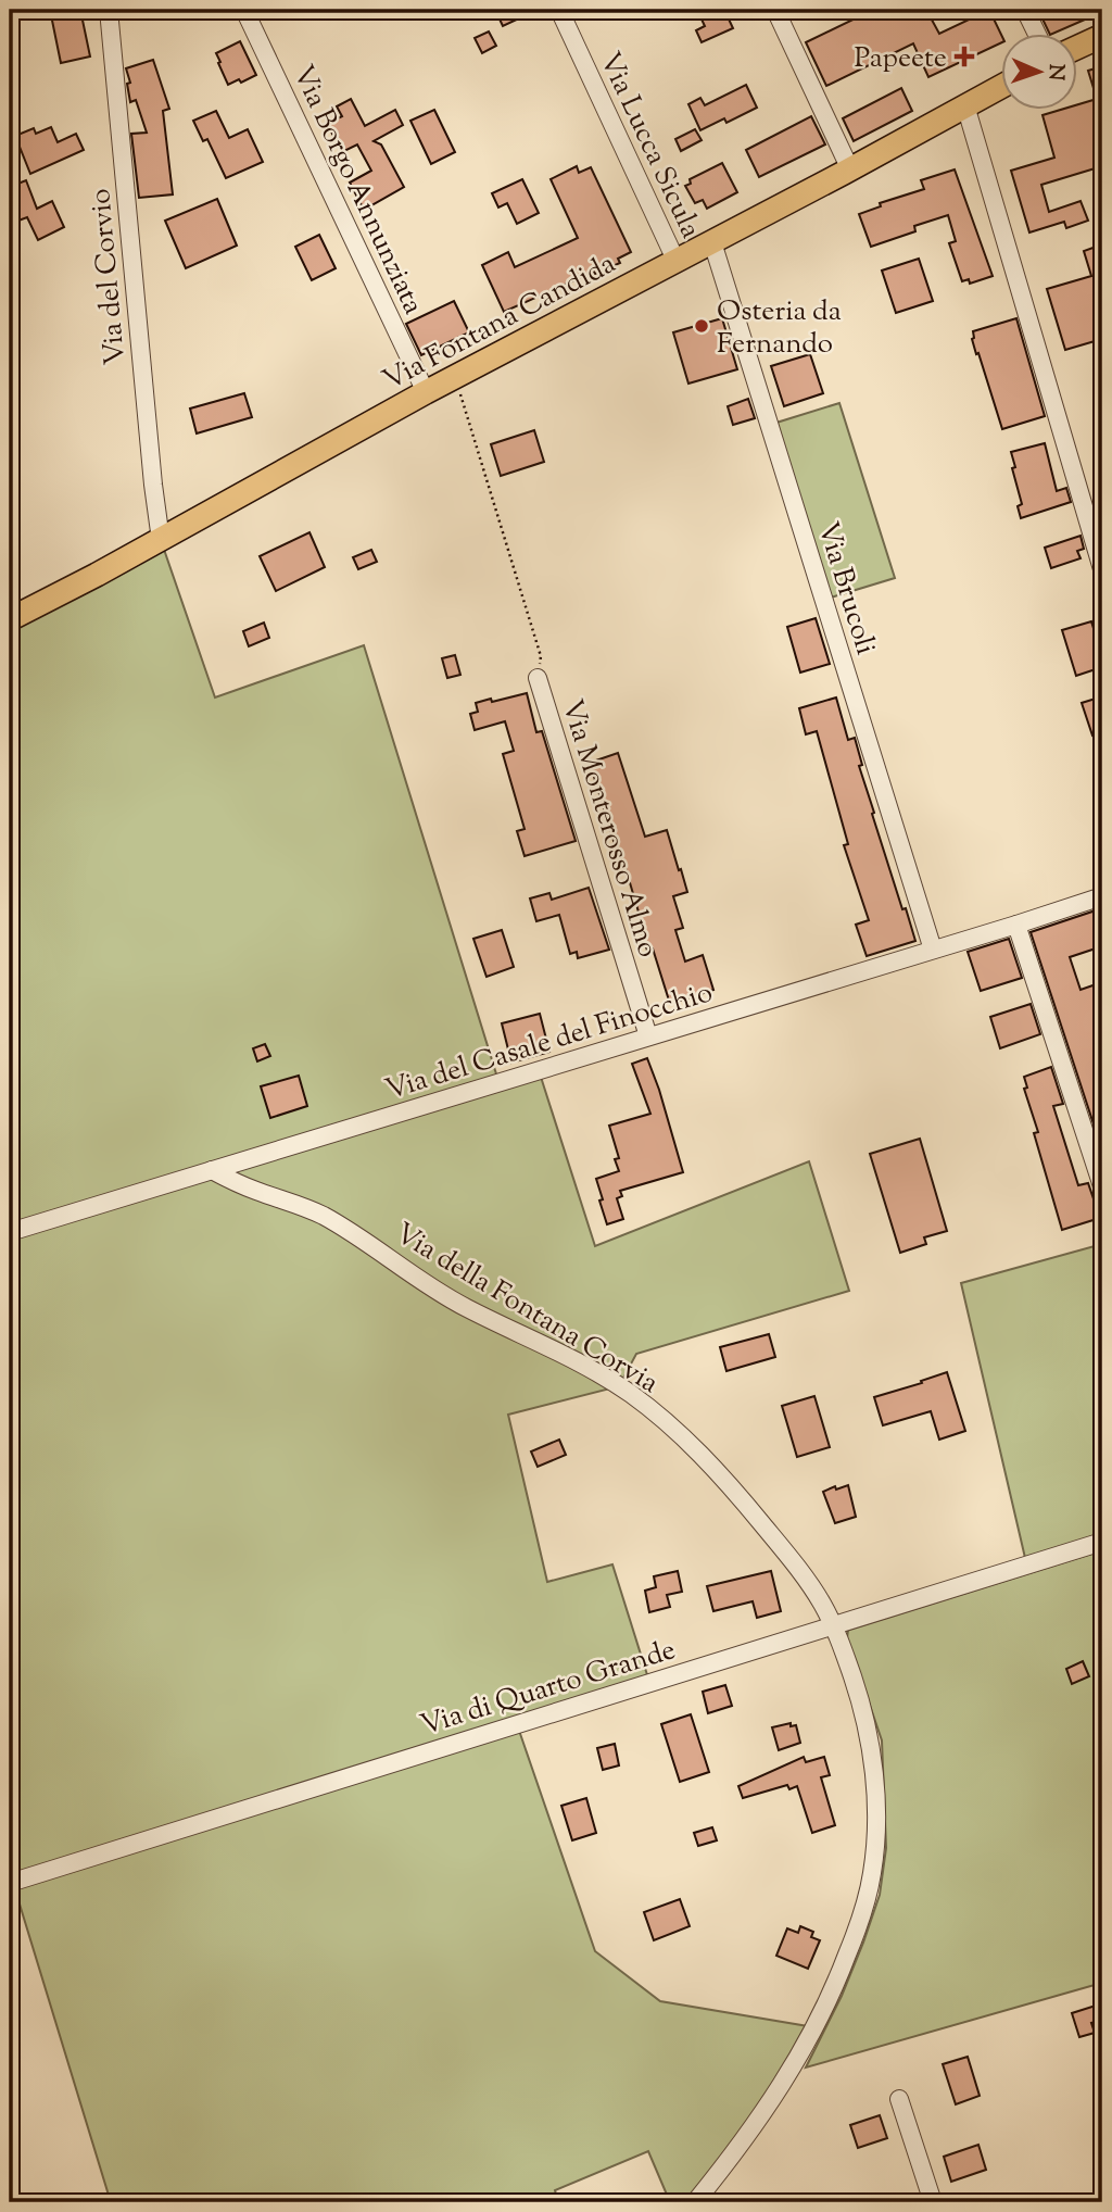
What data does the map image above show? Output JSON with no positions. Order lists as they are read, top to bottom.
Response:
{
  "streets": {
    "main road": ["Via Fontana Candida"],
    "street": [
      "Via Lucca Sicula",
      "Via Borgo Annunziata",
      "Via del Corvio",
      "Via Brucoli",
      "Via Monterosso Almo",
      "Via del Casale del Finocchio",
      "Via della Fontana Corvia",
      "Via di Quarto Grande"
    ]
  },
  "crossings": [
    ["Via Lucca Sicula", "Via Fontana Candida"],
    ["Via Borgo Annunziata", "Via Fontana Candida"],
    ["Via del Corvio", "Via Fontana Candida"],
    ["Via Fontana Candida", "Via Brucoli"],
    ["Via Brucoli", "Via del Casale del Finocchio"],
    ["Via Monterosso Almo", "Via del Casale del Finocchio"],
    ["Via del Casale del Finocchio", "Via della Fontana Corvia"],
    ["Via della Fontana Corvia", "Via di Quarto Grande"]
  ],
  "places": {
    "health": ["Papeete"],
    "other": ["Osteria da Fernando"]
  },
  "north": "right"
}
